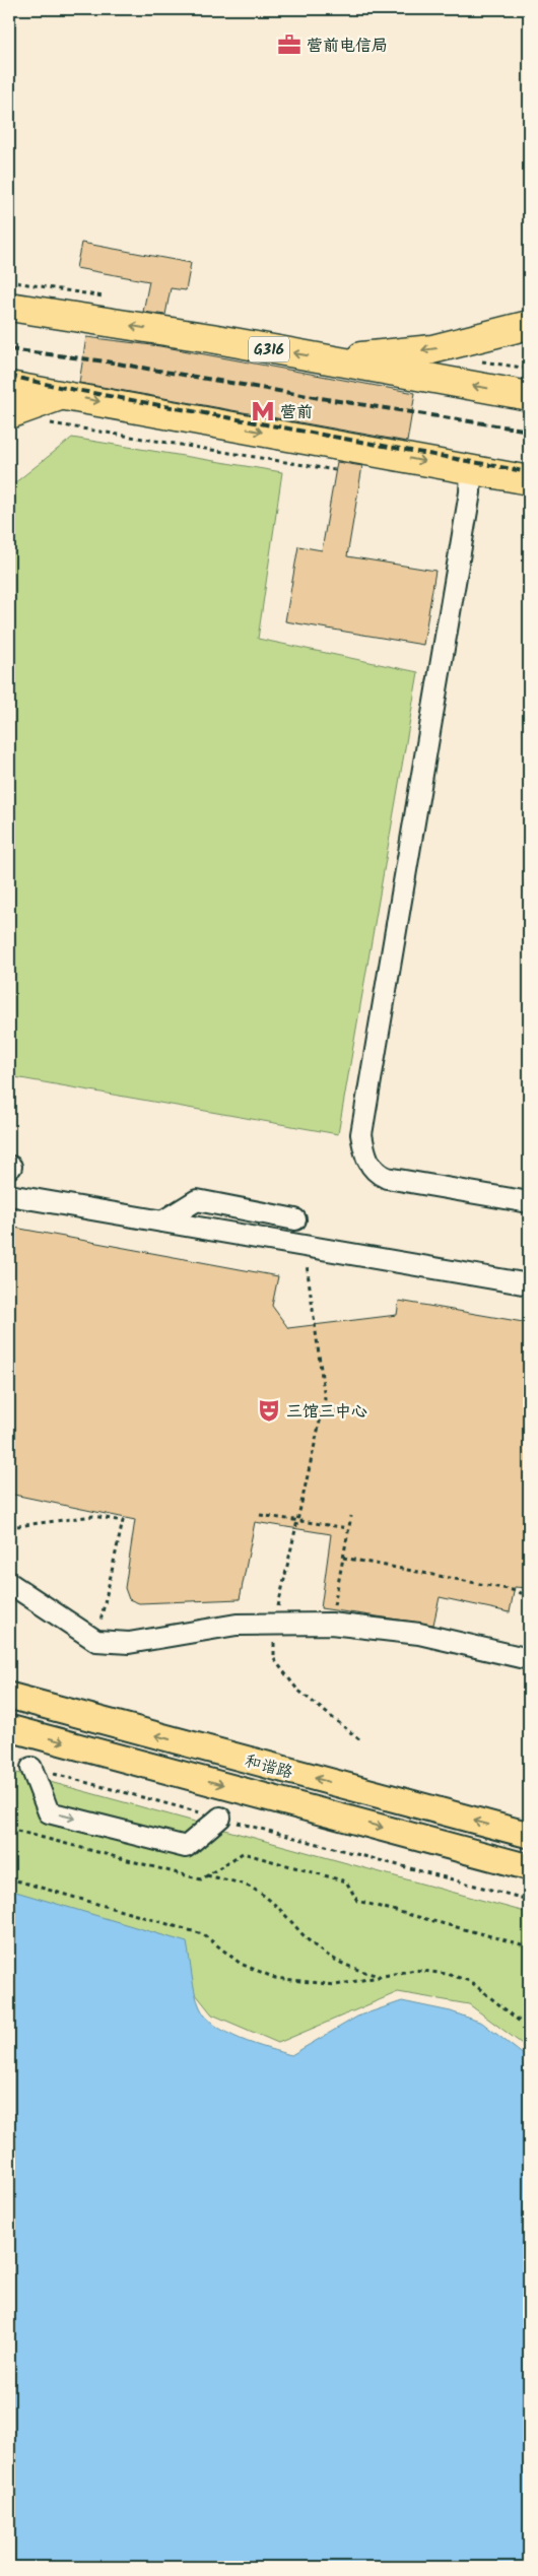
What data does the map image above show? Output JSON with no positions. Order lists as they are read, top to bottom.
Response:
{
  "streets": {
    "highway": ["G316"],
    "main road": ["和谐路"]
  },
  "places": {
    "office": ["营前电信局"],
    "metro station": ["营前"],
    "theatre": ["三馆三中心"]
  }
}
